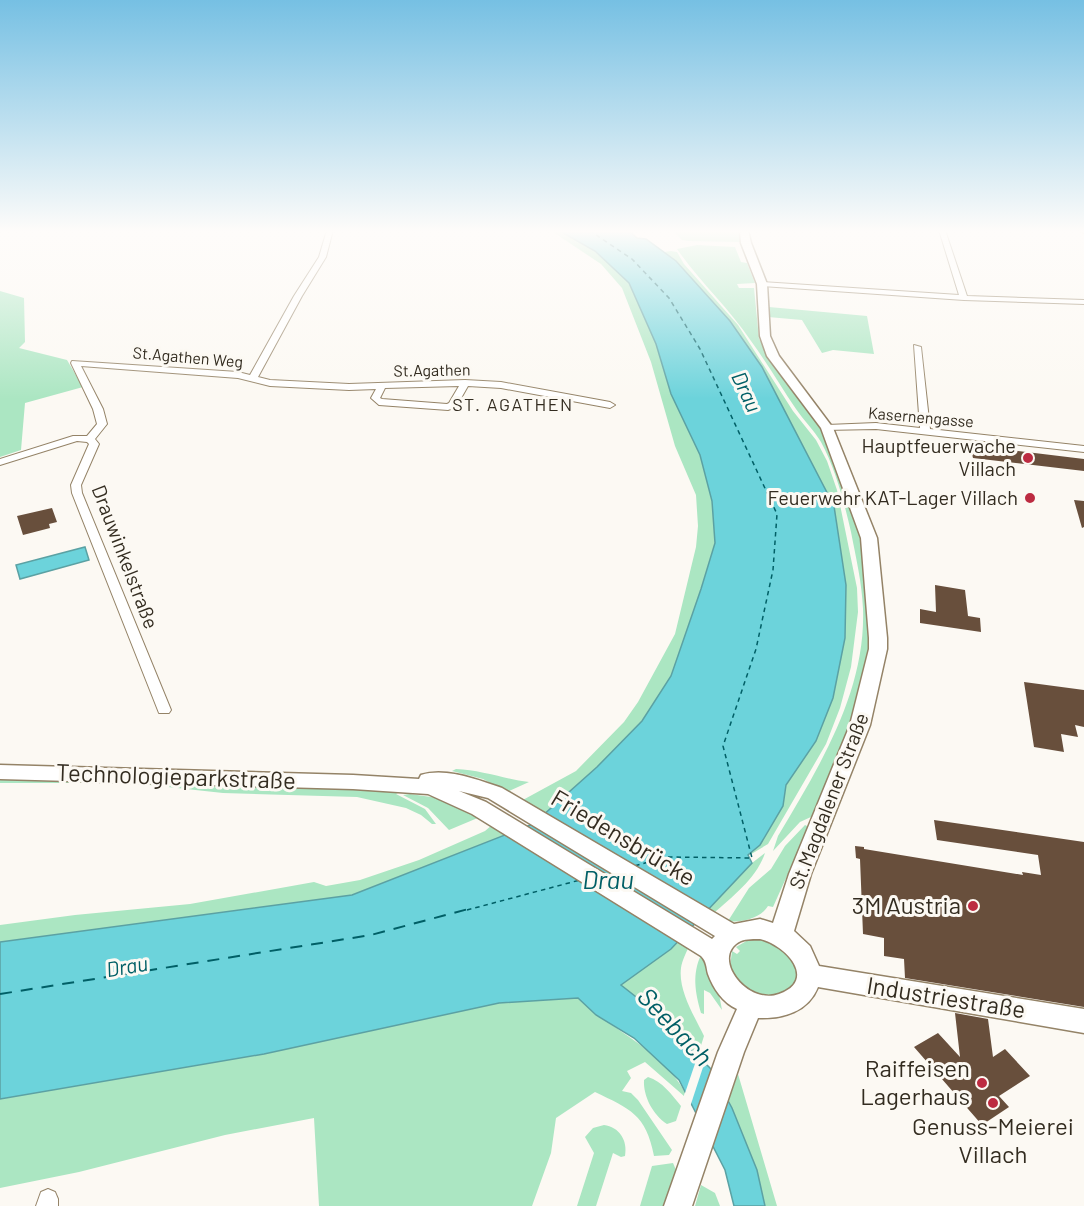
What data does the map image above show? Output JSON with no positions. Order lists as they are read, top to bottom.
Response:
{
  "streets": {
    "street": [
      "St.Agathen Weg",
      "St.Agathen",
      "Kasernengasse",
      "Drauwinkelstraße",
      "Technologieparkstraße",
      "St.Magdalener Straße",
      "Industriestraße"
    ]
  },
  "crossings": [
    ["St.Agathen Weg", "St.Agathen"],
    ["St.Agathen Weg", "Drauwinkelstraße"],
    ["Kasernengasse", "St.Magdalener Straße"],
    ["Technologieparkstraße", "St.Magdalener Straße"],
    ["Technologieparkstraße", "Industriestraße"],
    ["St.Magdalener Straße", "Industriestraße"]
  ],
  "districts": ["ST. AGATHEN"],
  "water": ["Drau", "Seebach"],
  "places": [
    "Hauptfeuerwache Villach",
    "Feuerwehr KAT-Lager Villach",
    "3M Austria",
    "Raiffeisen Lagerhaus",
    "Genuss-Meierei Villach"
  ]
}
